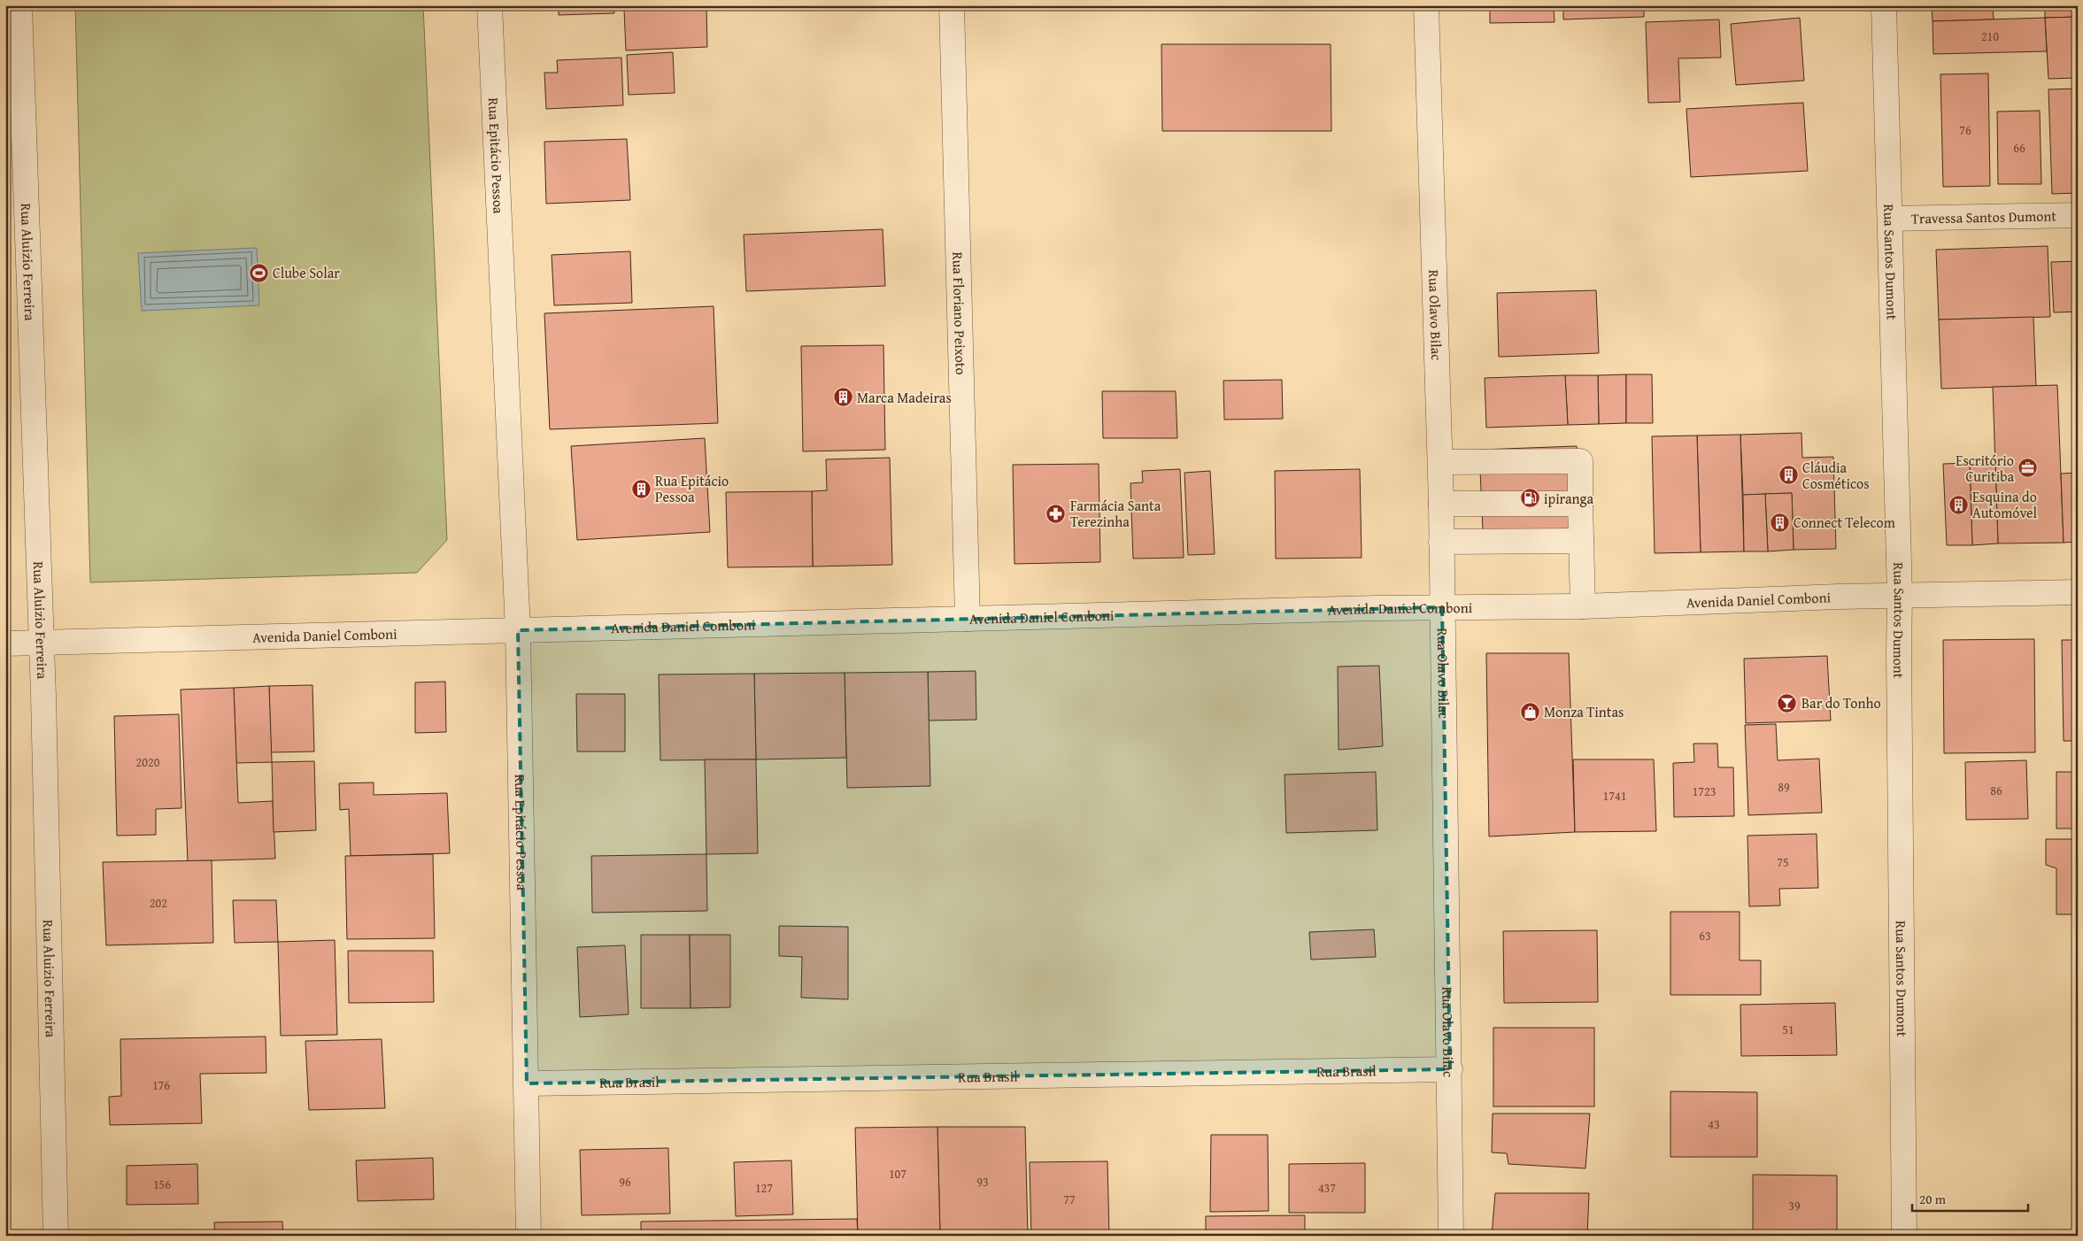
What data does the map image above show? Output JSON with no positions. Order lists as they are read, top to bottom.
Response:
{
  "streets": {
    "street": [
      "Rua Epitácio Pessoa",
      "Travessa Santos Dumont",
      "Rua Aluizio Ferreira",
      "Rua Santos Dumont",
      "Rua Floriano Peixoto",
      "Rua Olavo Bilac",
      "Avenida Daniel Comboni",
      "Rua Brasil"
    ]
  },
  "crossings": [
    ["Rua Epitácio Pessoa", "Avenida Daniel Comboni"],
    ["Rua Epitácio Pessoa", "Rua Brasil"],
    ["Travessa Santos Dumont", "Rua Santos Dumont"],
    ["Rua Aluizio Ferreira", "Avenida Daniel Comboni"],
    ["Rua Santos Dumont", "Avenida Daniel Comboni"],
    ["Rua Floriano Peixoto", "Avenida Daniel Comboni"],
    ["Rua Olavo Bilac", "Avenida Daniel Comboni"],
    ["Rua Olavo Bilac", "Rua Brasil"]
  ],
  "places": {
    "sports": ["Clube Solar"],
    "building": [
      "Marca Madeiras",
      "Cláudia Cosméticos",
      "Rua Epitácio Pessoa",
      "Esquina do Automóvel",
      "Connect Telecom"
    ],
    "office": ["Escritório Curitiba"],
    "fuel station": ["ipiranga"],
    "pharmacy": ["Farmácia Santa Terezinha"],
    "bar": ["Bar do Tonho"],
    "shop": ["Monza Tintas"]
  },
  "house_numbers": [
    "210",
    "76",
    "66",
    "2020",
    "89",
    "86",
    "1723",
    "1741",
    "75",
    "202",
    "63",
    "51",
    "176",
    "43",
    "107",
    "96",
    "93",
    "156",
    "127",
    "437",
    "77",
    "39"
  ],
  "scale_bar": "20 m"
}
